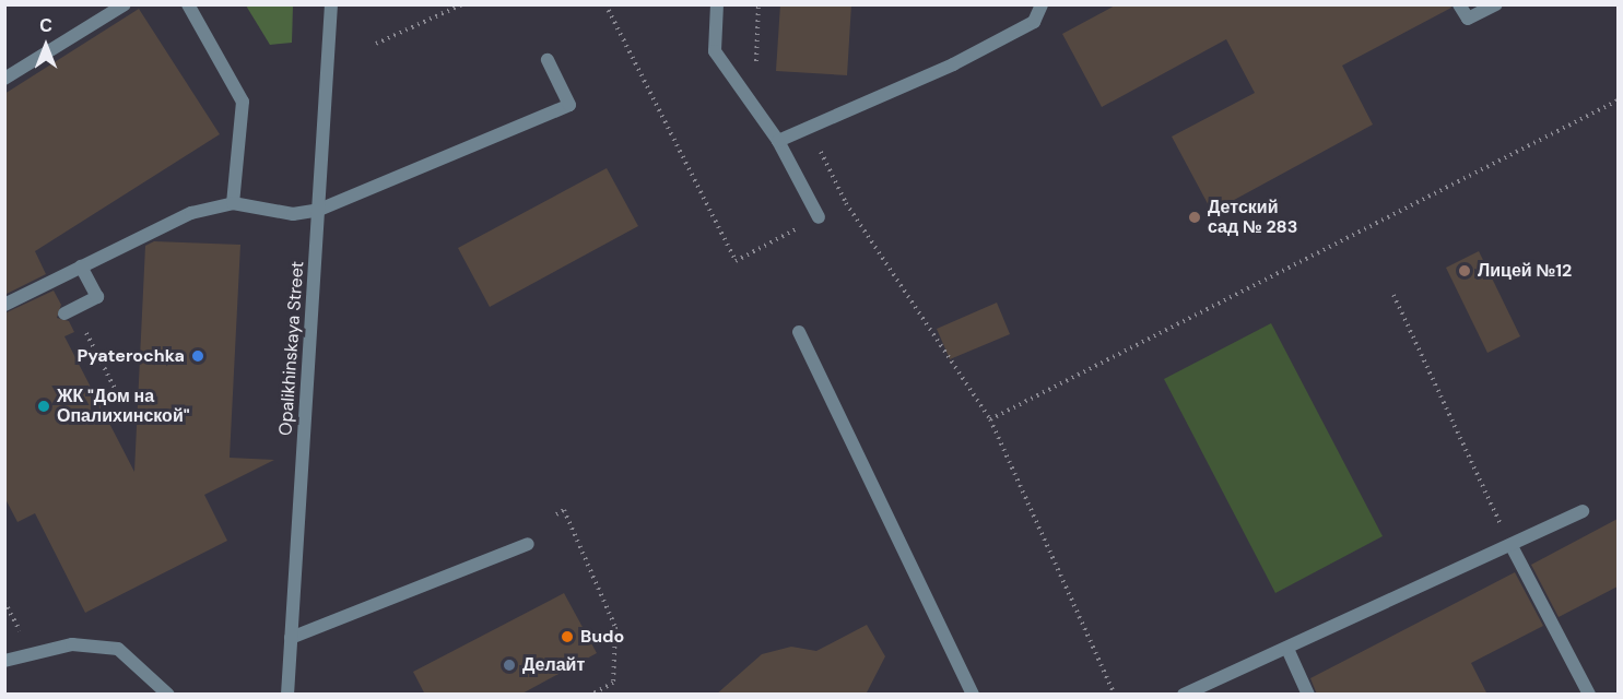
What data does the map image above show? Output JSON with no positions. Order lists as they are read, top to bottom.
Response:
{
  "streets": {
    "street": ["Opalikhinskaya Street"]
  },
  "places": [
    "Детский сад № 283",
    "Лицей №12",
    "Pyaterochka",
    "ЖК \"Дом на Опалихинской\"",
    "Budo",
    "Делайт"
  ],
  "north": "top"
}
